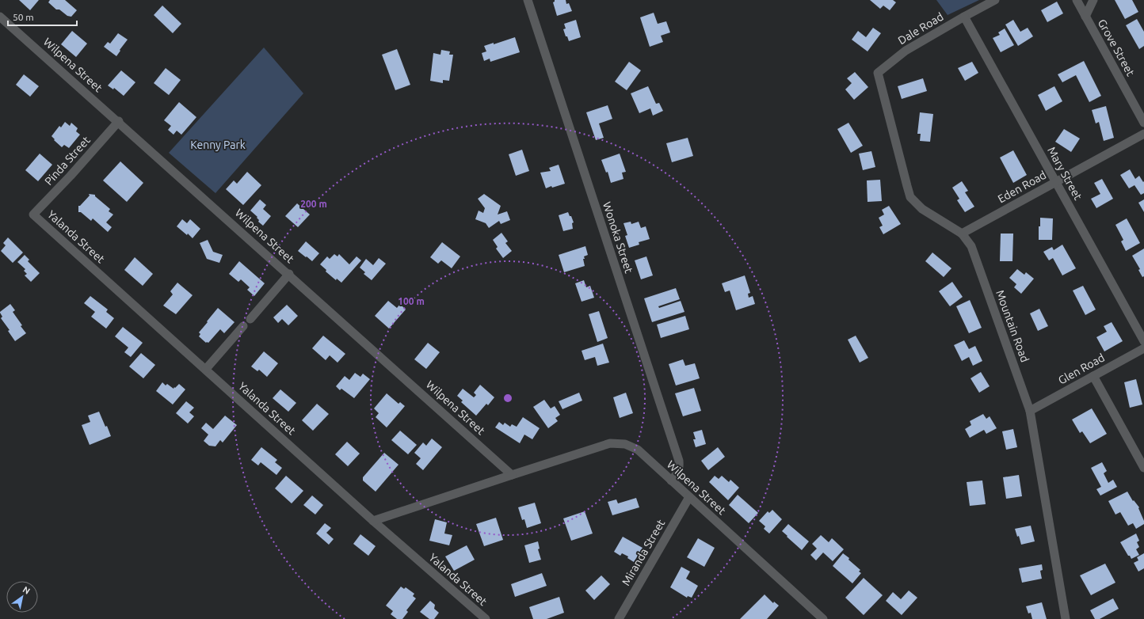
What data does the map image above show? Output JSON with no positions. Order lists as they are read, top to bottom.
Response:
{
  "streets": {
    "street": [
      "Dale Road",
      "Grove Street",
      "Wilpena Street",
      "Pinda Street",
      "Mary Street",
      "Eden Road",
      "Yalanda Street",
      "Wonoka Street",
      "Mountain Road",
      "Glen Road",
      "Miranda Street"
    ]
  },
  "crossings": [
    ["Dale Road", "Mary Street"],
    ["Dale Road", "Mountain Road"],
    ["Wilpena Street", "Pinda Street"],
    ["Wilpena Street", "Yalanda Street"],
    ["Wilpena Street", "Wonoka Street"],
    ["Wilpena Street", "Miranda Street"],
    ["Pinda Street", "Yalanda Street"],
    ["Mary Street", "Eden Road"],
    ["Eden Road", "Mountain Road"],
    ["Mountain Road", "Glen Road"]
  ],
  "parks": ["Kenny Park"],
  "scale_bar": "50 m",
  "north": "top right",
  "rings": ["200 m", "100 m"]
}
